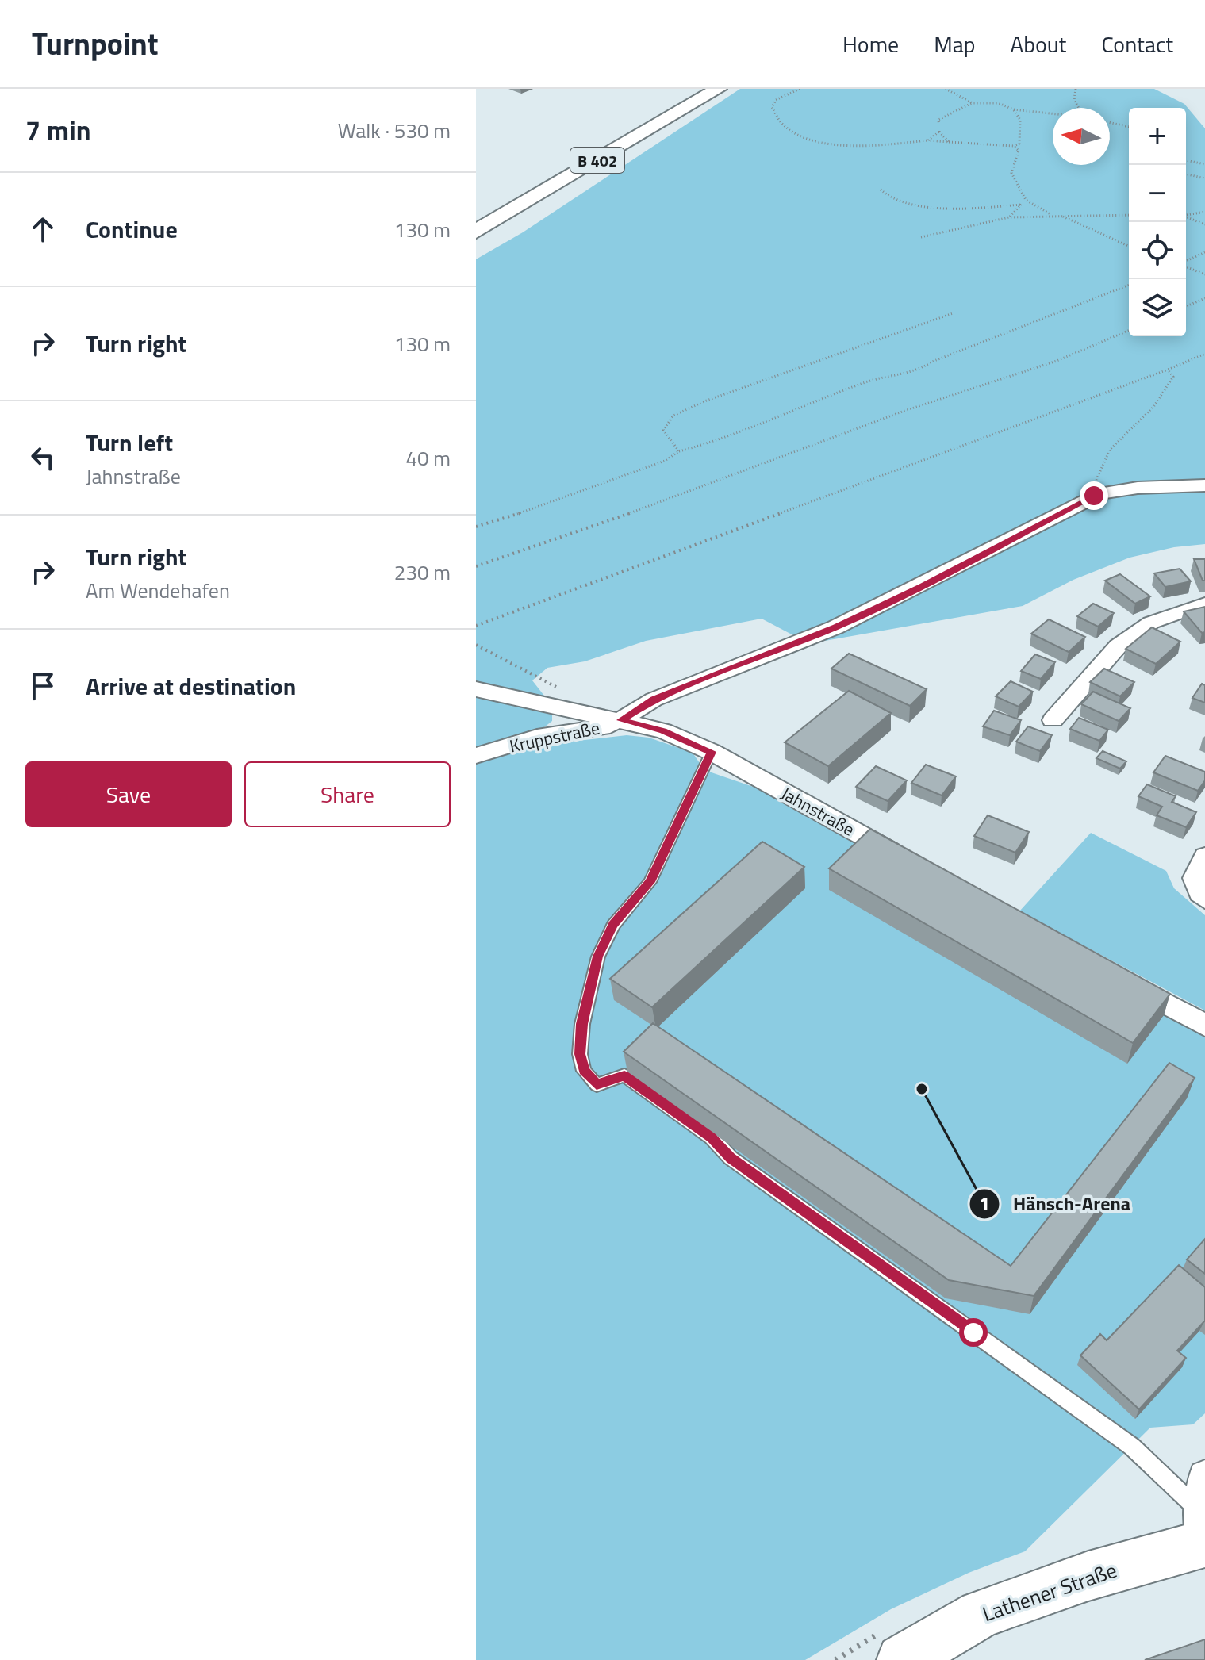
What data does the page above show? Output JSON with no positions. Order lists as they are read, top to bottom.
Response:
{
  "streets": {
    "main road": ["B 402"],
    "street": ["Kruppstraße", "Jahnstraße", "Lathener Straße"]
  },
  "crossings": [
    ["Kruppstraße", "Jahnstraße"]
  ],
  "places": ["Hänsch-Arena"],
  "north": "left",
  "page": {
    "header": "Turnpoint",
    "nav": [
      "Home",
      "Map",
      "About",
      "Contact"
    ],
    "heading": ["7 min", "Walk · 530 m"],
    "map_buttons": ["+", "−"],
    "list": [
      ["Continue", "130 m"],
      ["Turn right", "130 m"],
      ["Turn left", "Jahnstraße", "40 m"],
      ["Turn right", "Am Wendehafen", "230 m"],
      "Arrive at destination"
    ],
    "buttons": ["Save", "Share"]
  }
}
